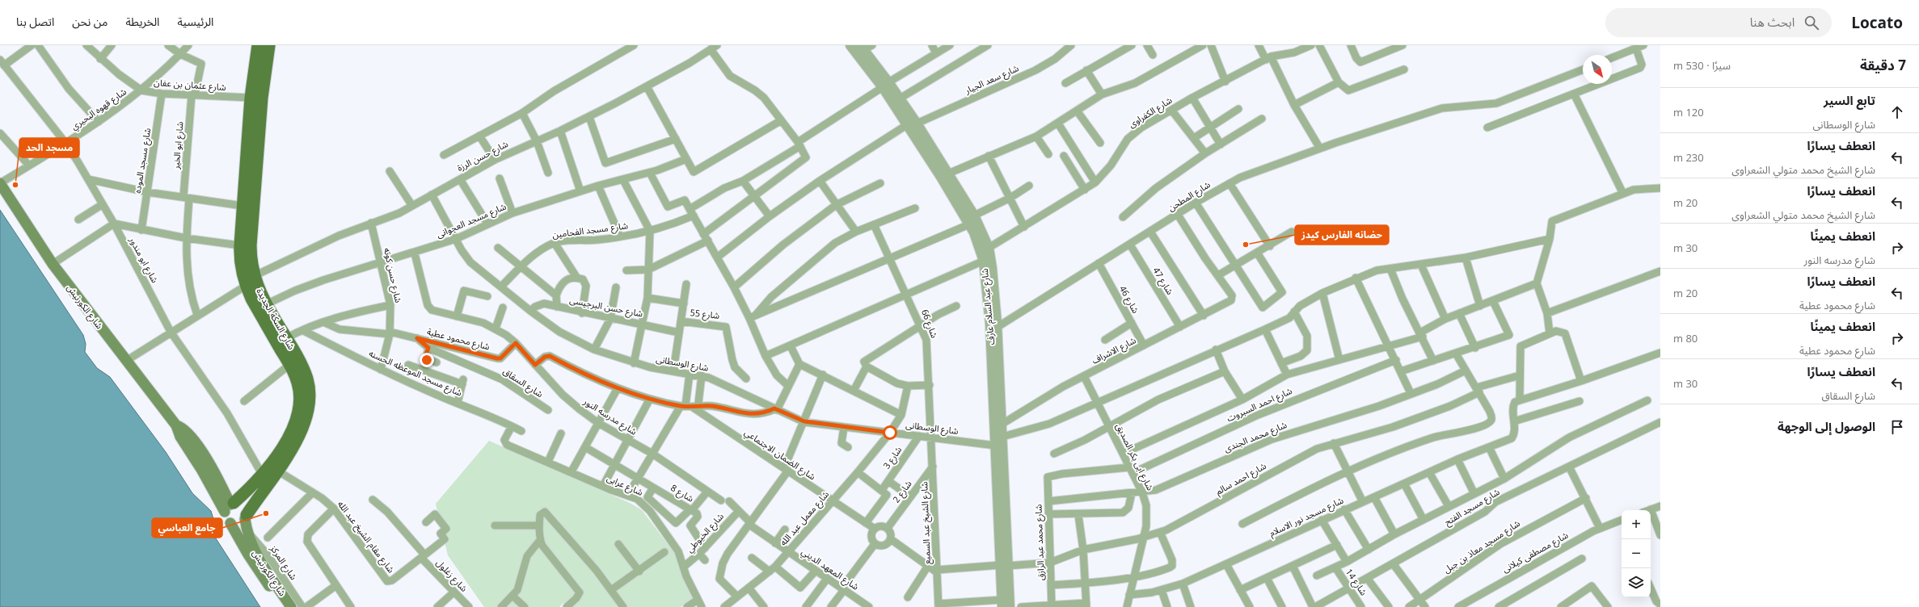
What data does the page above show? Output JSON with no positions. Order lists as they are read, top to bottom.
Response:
{
  "streets": {
    "main road": ["شارع الكورنيش", "شارع السكة الجديدة"],
    "street": [
      "شارع سعد الجيار",
      "شارع عثمان بن عفان",
      "شارع قهوه البحيري",
      "شارع الكفراوى",
      "شارع ابو الخير",
      "شارع حسن الرزة",
      "شارع مسجد الموده",
      "شارع المطحن",
      "شارع مسجد العجوانى",
      "شارع مسجد الفحامين",
      "شارع ابو مندور",
      "شارع حسن كوته",
      "شارع 47",
      "شارع 46",
      "شارع حسن البرجيسى",
      "شارع عبد السلام عارف",
      "شارع 55",
      "شارع 66",
      "شارع محمود عطية",
      "شارع الاشراف",
      "شارع الوسطانى",
      "شارع مسجد الموعظه الحسنه",
      "شارع السقاق",
      "شارع احمد السبروت",
      "شارع مدرسه النور",
      "شارع محمد الجندى",
      "شارع الضمان الاجتماعي",
      "شارع ابى بكر الصديق",
      "شارع 3",
      "شارع احمد سالم",
      "شارع عرابى",
      "شارع 2",
      "شارع 8",
      "شارع مسجد الفتح",
      "شارع مسجد نور الاسلام",
      "شارع معمل عبد الله",
      "شارع الشيخ عبد السميع",
      "شارع الخيوطي",
      "شارع مقام الشيخ عبد الله",
      "شارع محمد عبد الرازق",
      "شارع مسجد معاذ بن جبل",
      "شارع مصطفى كيلانى",
      "شارع المركز",
      "شارع المعهد الديني",
      "شارع زغلول",
      "شارع 14"
    ]
  },
  "crossings": [
    ["شارع سعد الجيار", "شارع عبد السلام عارف"],
    ["شارع عثمان بن عفان", "شارع قهوه البحيري"],
    ["شارع عثمان بن عفان", "شارع ابو الخير"],
    ["شارع عثمان بن عفان", "شارع مسجد الموده"],
    ["شارع عثمان بن عفان", "شارع السكة الجديدة"],
    ["شارع قهوه البحيري", "شارع ابو الخير"],
    ["شارع قهوه البحيري", "شارع ابو مندور"],
    ["شارع قهوه البحيري", "شارع الكورنيش"],
    ["شارع الكفراوى", "شارع عبد السلام عارف"],
    ["شارع حسن الرزة", "شارع حسن كوته"],
    ["شارع حسن الرزة", "شارع السكة الجديدة"],
    ["شارع حسن الرزة", "شارع الوسطانى"],
    ["شارع المطحن", "شارع 47"],
    ["شارع المطحن", "شارع 46"],
    ["شارع المطحن", "شارع عبد السلام عارف"],
    ["شارع مسجد العجوانى", "شارع حسن كوته"],
    ["شارع مسجد العجوانى", "شارع السكة الجديدة"],
    ["شارع مسجد العجوانى", "شارع الوسطانى"],
    ["شارع مسجد العجوانى", "شارع مدرسه النور"],
    ["شارع مسجد الفحامين", "شارع الوسطانى"],
    ["شارع ابو مندور", "شارع السكة الجديدة"],
    ["شارع حسن كوته", "شارع محمود عطية"],
    ["شارع حسن كوته", "شارع مسجد الموعظه الحسنه"],
    ["شارع 47", "شارع الاشراف"],
    ["شارع 46", "شارع الاشراف"],
    ["شارع الكورنيش", "شارع السكة الجديدة"],
    ["شارع الكورنيش", "شارع المركز"],
    ["شارع حسن البرجيسى", "شارع الوسطانى"],
    ["شارع عبد السلام عارف", "شارع الاشراف"],
    ["شارع عبد السلام عارف", "شارع الوسطانى"],
    ["شارع عبد السلام عارف", "شارع احمد سالم"],
    ["شارع السكة الجديدة", "شارع مقام الشيخ عبد الله"],
    ["شارع 66", "شارع الوسطانى"],
    ["شارع 66", "شارع الشيخ عبد السميع"],
    ["شارع محمود عطية", "شارع السقاق"],
    ["شارع محمود عطية", "شارع مدرسه النور"],
    ["شارع الاشراف", "شارع ابى بكر الصديق"],
    ["شارع الوسطانى", "شارع 3"],
    ["شارع الوسطانى", "شارع معمل عبد الله"],
    ["شارع الوسطانى", "شارع الشيخ عبد السميع"],
    ["شارع مسجد الموعظه الحسنه", "شارع عرابى"],
    ["شارع احمد السبروت", "شارع ابى بكر الصديق"],
    ["شارع احمد السبروت", "شارع محمد عبد الرازق"],
    ["شارع محمد الجندى", "شارع ابى بكر الصديق"],
    ["شارع محمد الجندى", "شارع محمد عبد الرازق"],
    ["شارع الضمان الاجتماعي", "شارع 2"],
    ["شارع الضمان الاجتماعي", "شارع معمل عبد الله"],
    ["شارع ابى بكر الصديق", "شارع احمد سالم"],
    ["شارع ابى بكر الصديق", "شارع مسجد نور الاسلام"],
    ["شارع احمد سالم", "شارع الشيخ عبد السميع"],
    ["شارع احمد سالم", "شارع محمد عبد الرازق"],
    ["شارع عرابى", "شارع الخيوطي"],
    ["شارع 2", "شارع الشيخ عبد السميع"],
    ["شارع 8", "شارع الخيوطي"],
    ["شارع مسجد الفتح", "شارع 14"],
    ["شارع معمل عبد الله", "شارع المعهد الديني"],
    ["شارع الخيوطي", "شارع المعهد الديني"],
    ["شارع مقام الشيخ عبد الله", "شارع زغلول"]
  ],
  "places": ["مسجد الحد", "حضانه الفارس كيدز", "جامع العباسي"],
  "north": "bottom right",
  "page": {
    "header": "Locato",
    "search": "ابحث هنا",
    "nav": [
      "الرئيسية",
      "الخريطة",
      "من نحن",
      "اتصل بنا"
    ],
    "heading": ["7 دقيقة", "سيرًا · 530 m"],
    "list": [
      ["تابع السير", "شارع الوسطانى", "120 m"],
      ["انعطف يسارًا", "شارع الشيخ محمد متولي الشعراوى", "230 m"],
      ["انعطف يسارًا", "شارع الشيخ محمد متولي الشعراوى", "20 m"],
      ["انعطف يمينًا", "شارع مدرسه النور", "30 m"],
      ["انعطف يسارًا", "شارع محمود عطية", "20 m"],
      ["انعطف يمينًا", "شارع محمود عطية", "80 m"],
      ["انعطف يسارًا", "شارع السقاق", "30 m"],
      "الوصول إلى الوجهة"
    ],
    "map_buttons": ["+", "−"]
  }
}
